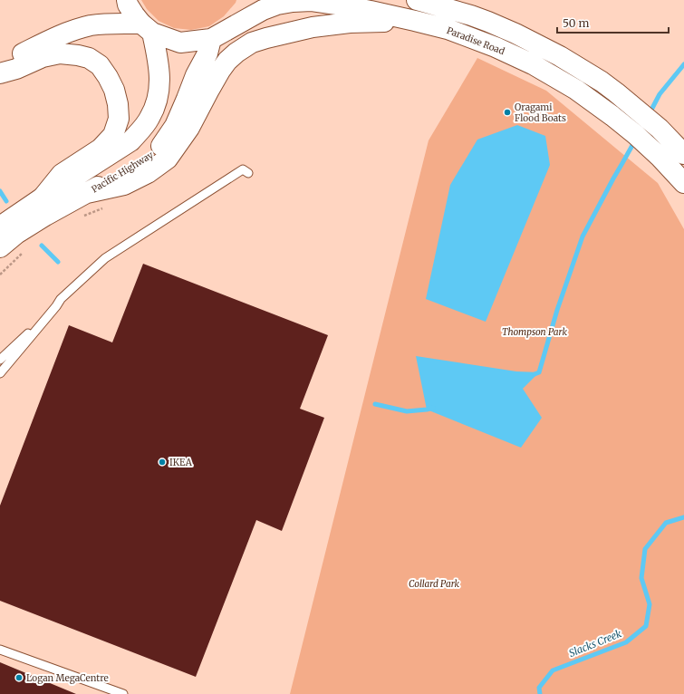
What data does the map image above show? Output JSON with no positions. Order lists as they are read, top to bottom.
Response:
{
  "streets": {
    "main road": ["Paradise Road", "Pacific Highway"]
  },
  "crossings": [
    ["Paradise Road", "Pacific Highway"]
  ],
  "water": ["Slacks Creek"],
  "parks": ["Thompson Park", "Collard Park"],
  "places": ["Oragami Flood Boats", "IKEA", "Logan MegaCentre"],
  "scale_bar": "50 m"
}
